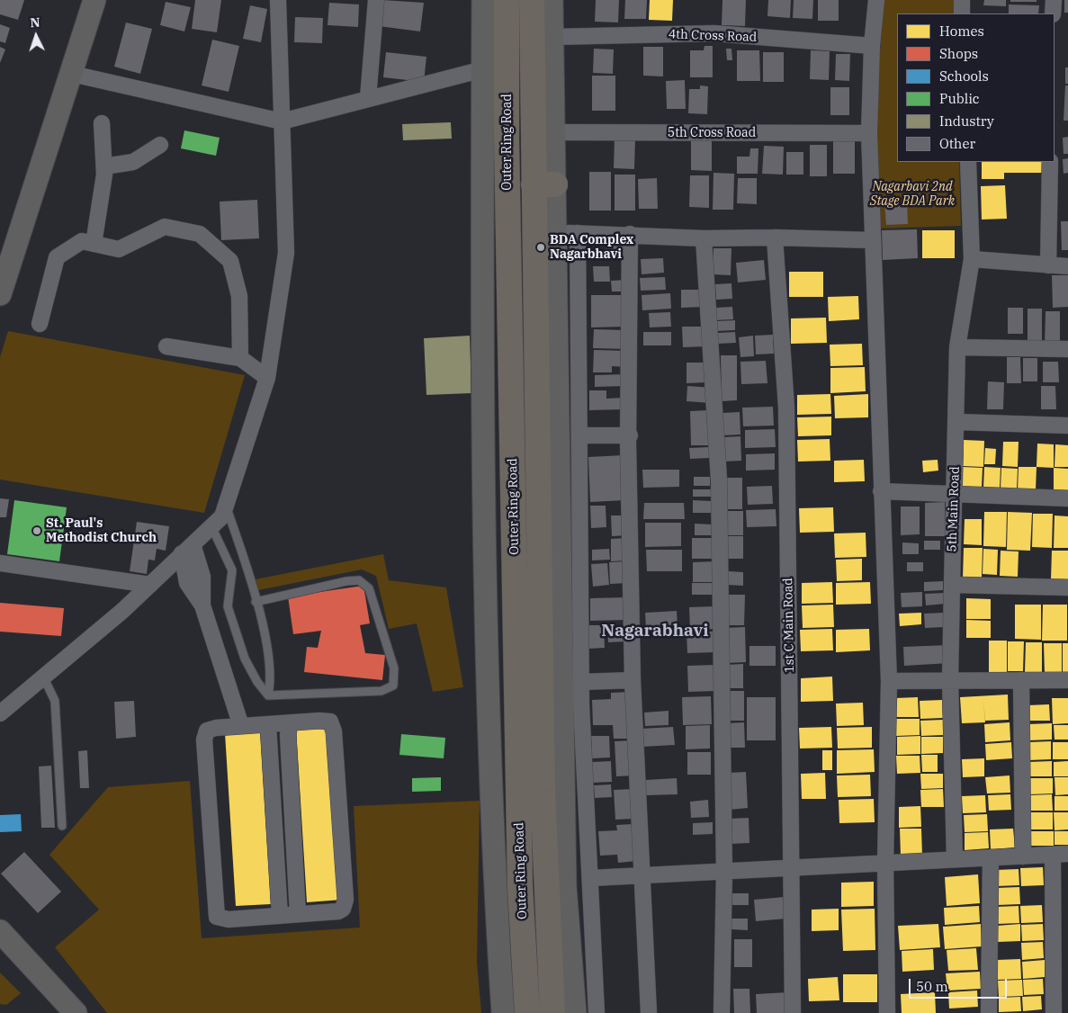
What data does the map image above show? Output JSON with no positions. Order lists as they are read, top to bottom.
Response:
{
  "streets": {
    "highway": ["Outer Ring Road"],
    "street": [
      "4th Cross Road",
      "5th Cross Road",
      "5th Main Road",
      "1st C Main Road"
    ]
  },
  "districts": ["Nagarabhavi"],
  "parks": ["Nagarbavi 2nd Stage BDA Park"],
  "places": ["BDA Complex Nagarbhavi", "St. Paul's Methodist Church"],
  "legend": [
    "Homes",
    "Shops",
    "Schools",
    "Public",
    "Industry",
    "Other"
  ],
  "scale_bar": "50 m",
  "north": "top"
}
